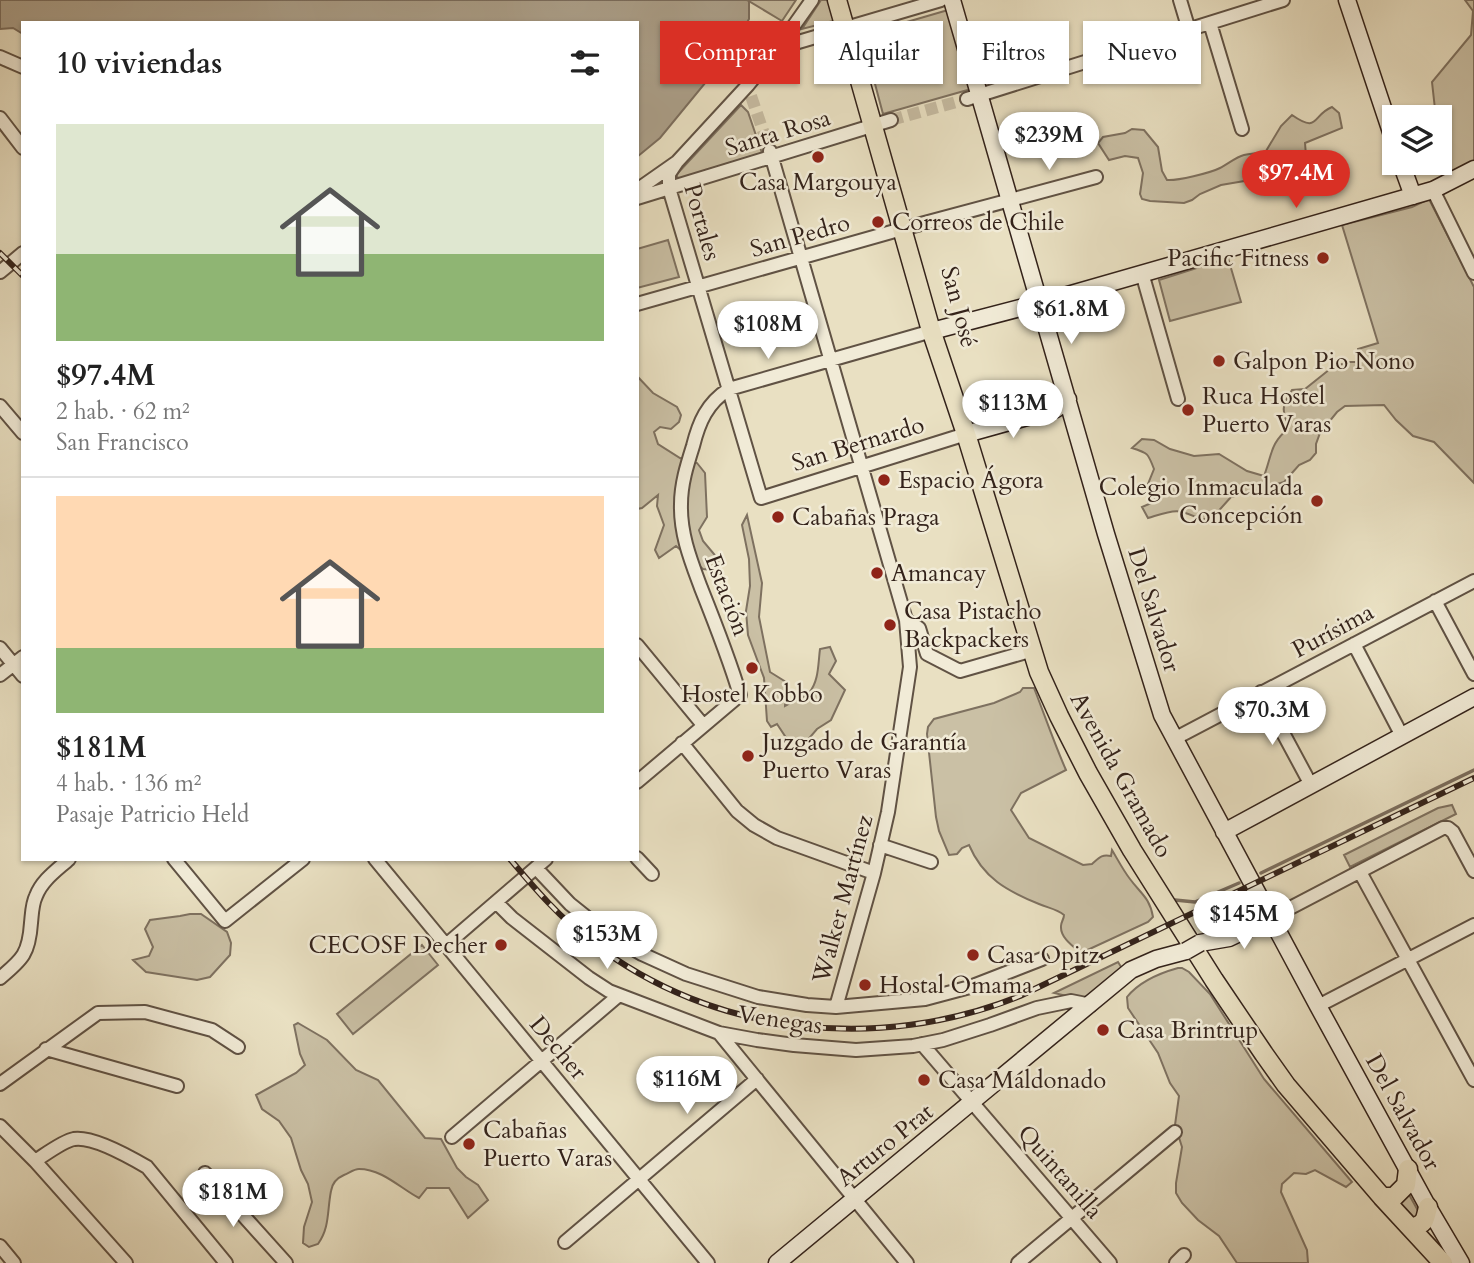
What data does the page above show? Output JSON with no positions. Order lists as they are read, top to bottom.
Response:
{
  "streets": {
    "main road": [
      "San José",
      "San Bernardo",
      "Del Salvador",
      "Avenida Gramado",
      "Arturo Prat"
    ],
    "street": [
      "Santa Rosa",
      "Portales",
      "San Pedro",
      "Estación",
      "Purísima",
      "Walker Martínez",
      "Venegas",
      "Decher",
      "Quintanilla"
    ]
  },
  "crossings": [
    ["Santa Rosa", "Portales"],
    ["Santa Rosa", "San José"],
    ["Santa Rosa", "Walker Martínez"],
    ["Portales", "San Pedro"],
    ["Portales", "San Bernardo"],
    ["Portales", "Estación"],
    ["San Pedro", "San José"],
    ["San Pedro", "Del Salvador"],
    ["San Pedro", "Walker Martínez"],
    ["San José", "San Bernardo"],
    ["San José", "Avenida Gramado"],
    ["San Bernardo", "Del Salvador"],
    ["San Bernardo", "Avenida Gramado"],
    ["San Bernardo", "Walker Martínez"],
    ["Del Salvador", "Purísima"],
    ["Del Salvador", "Arturo Prat"],
    ["Venegas", "Arturo Prat"],
    ["Venegas", "Quintanilla"],
    ["Arturo Prat", "Quintanilla"]
  ],
  "places": [
    "Casa Margouya",
    "Correos de Chile",
    "Pacific Fitness",
    "Galpon Pio Nono",
    "Ruca Hostel Puerto Varas",
    "Espacio Ágora",
    "Colegio Inmaculada Concepción",
    "Cabañas Praga",
    "Amancay",
    "Casa Pistacho Backpackers",
    "Hostel Kobbo",
    "Juzgado de Garantía Puerto Varas",
    "CECOSF Decher",
    "Casa Opitz",
    "Hostal Omama",
    "Casa Brintrup",
    "Casa Maldonado",
    "Cabañas Puerto Varas"
  ],
  "page": {
    "chip": [
      "Comprar",
      "Alquilar",
      "Filtros",
      "Nuevo"
    ],
    "heading": "10 viviendas",
    "list": [
      {
        "name": "$97.4M",
        "note": "2 hab. · 62 m² · San Francisco"
      },
      {
        "name": "$181M",
        "note": "4 hab. · 136 m² · Pasaje Patricio Held"
      }
    ],
    "price": [
      "$239M",
      "$97.4M",
      "$61.8M",
      "$108M",
      "$113M",
      "$70.3M",
      "$145M",
      "$153M",
      "$116M",
      "$181M"
    ]
  }
}
